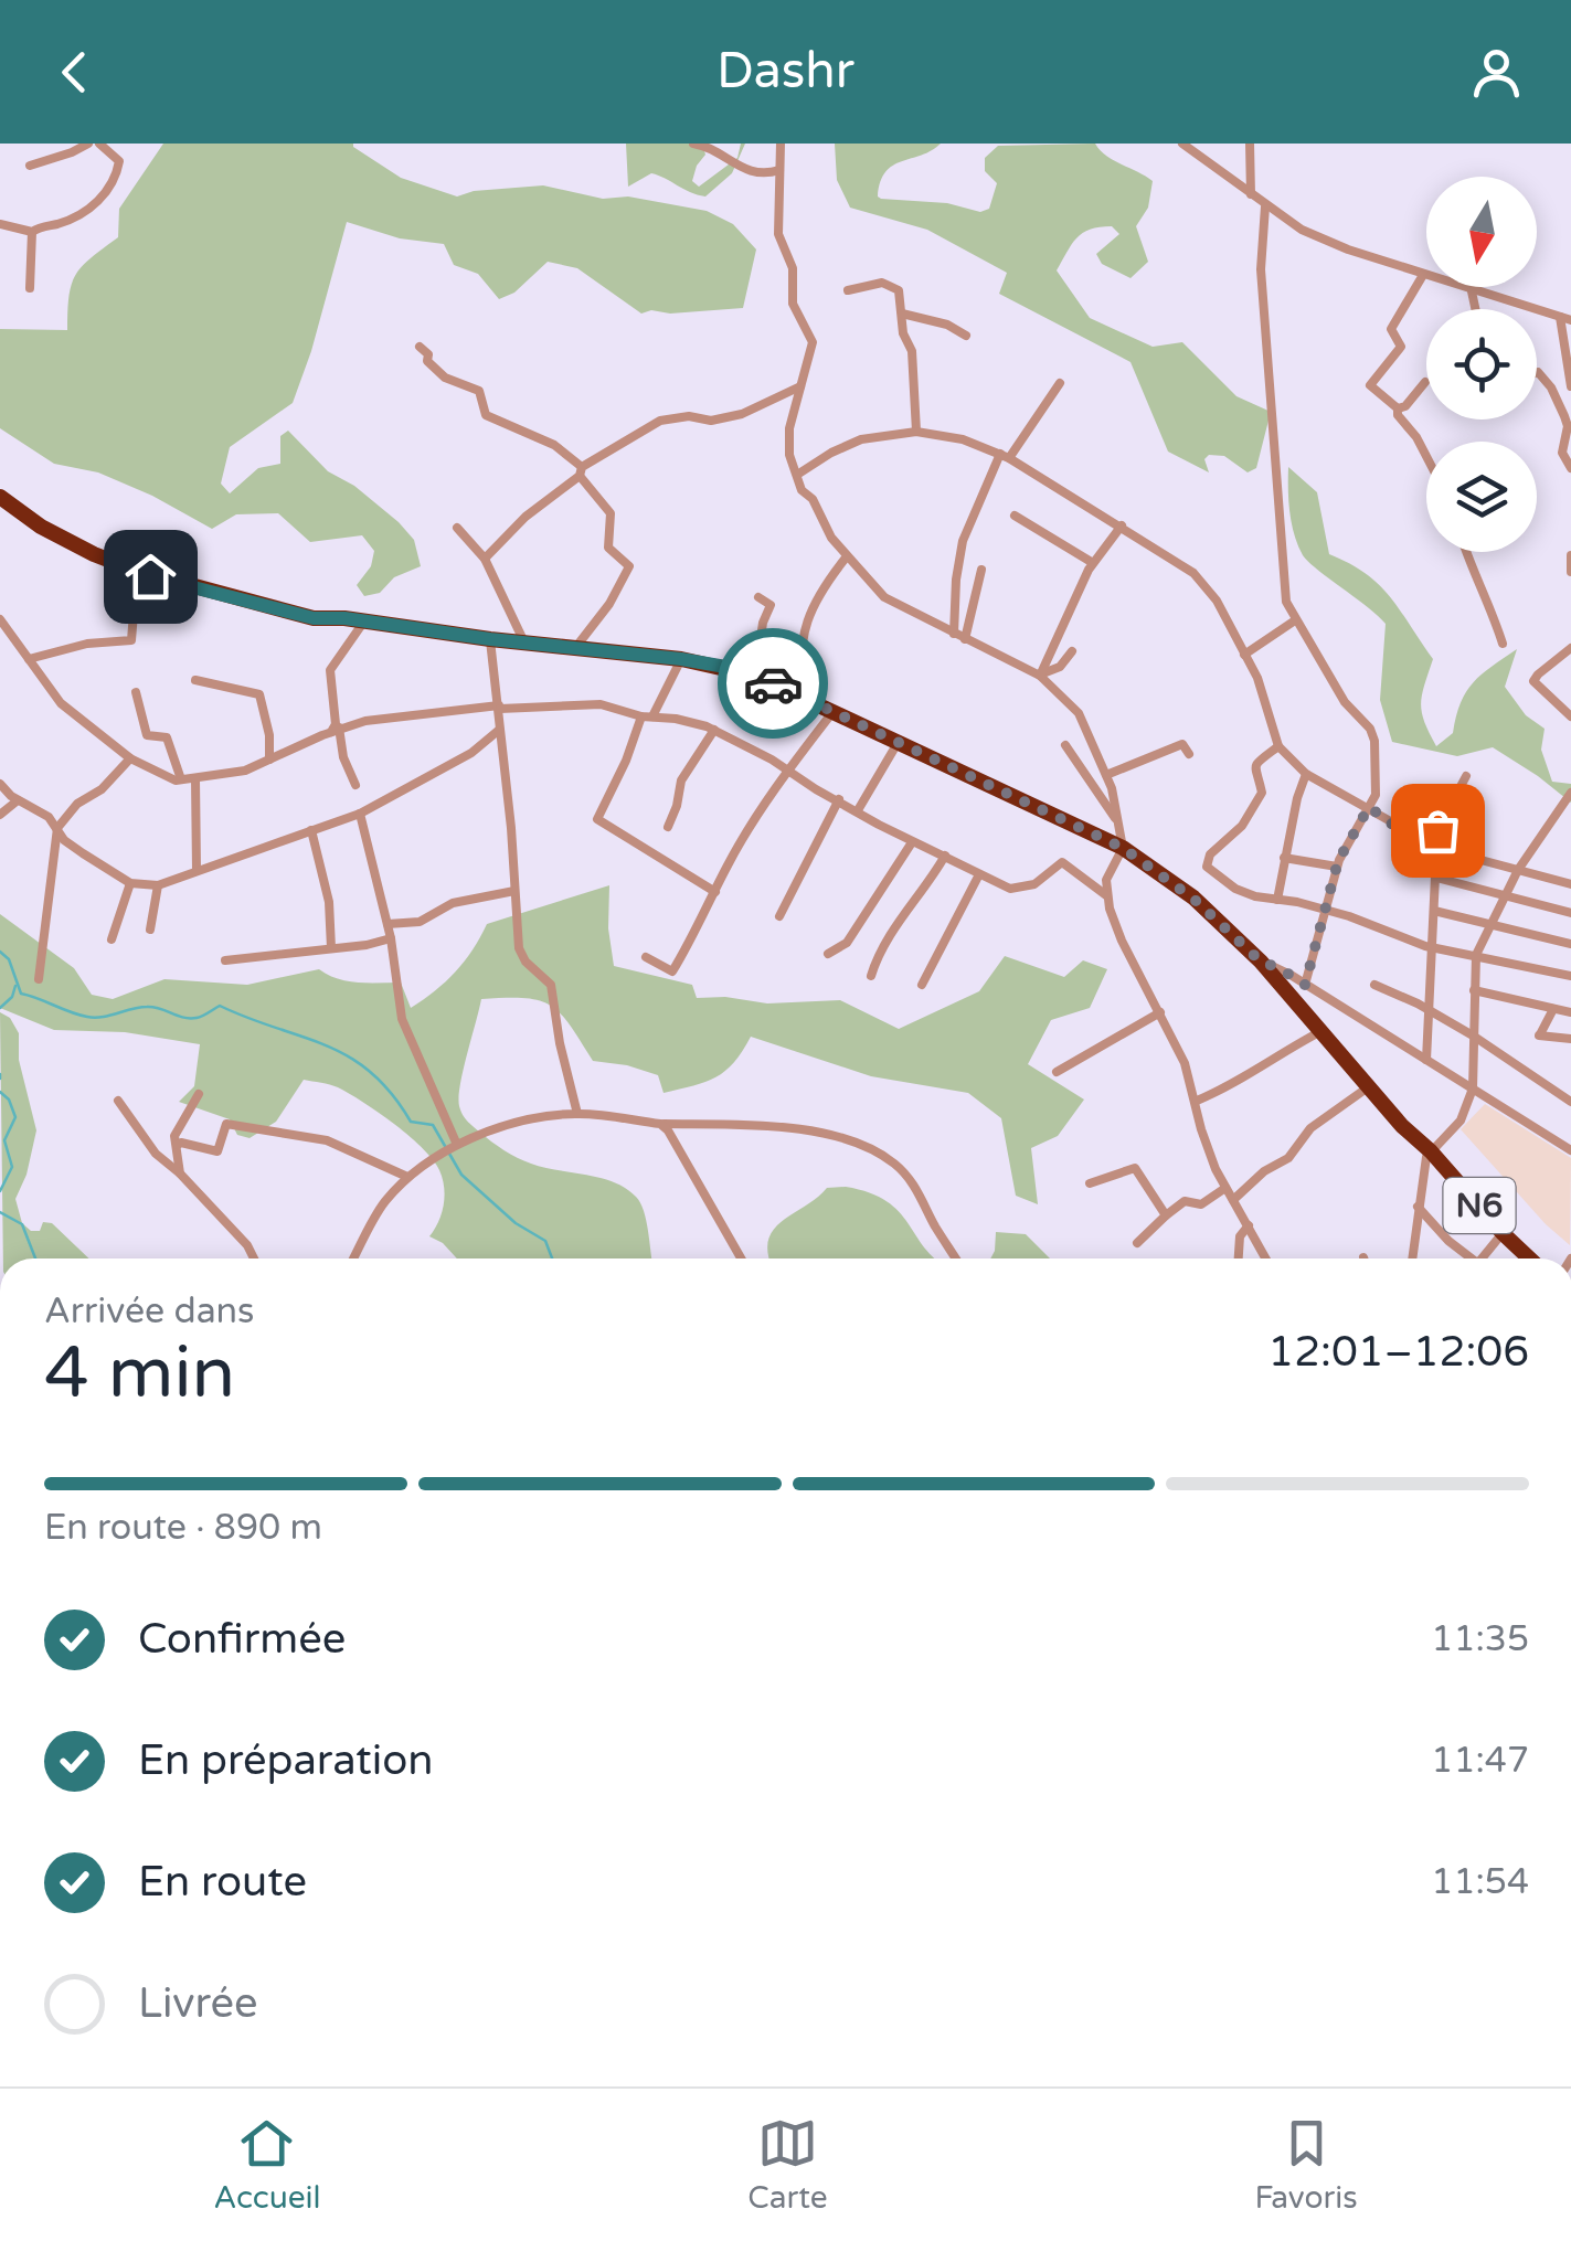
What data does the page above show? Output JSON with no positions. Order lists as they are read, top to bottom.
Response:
{
  "streets": {
    "highway": ["N6"]
  },
  "north": "bottom",
  "page": {
    "header": "Dashr",
    "heading": ["4 min", "Arrivée dans", "12:01–12:06"],
    "bar": "En route · 890 m",
    "list": [
      ["Confirmée", "11:35"],
      ["En préparation", "11:47"],
      ["En route", "11:54"],
      "Livrée"
    ],
    "tabs": ["Accueil", "Carte", "Favoris"]
  }
}
